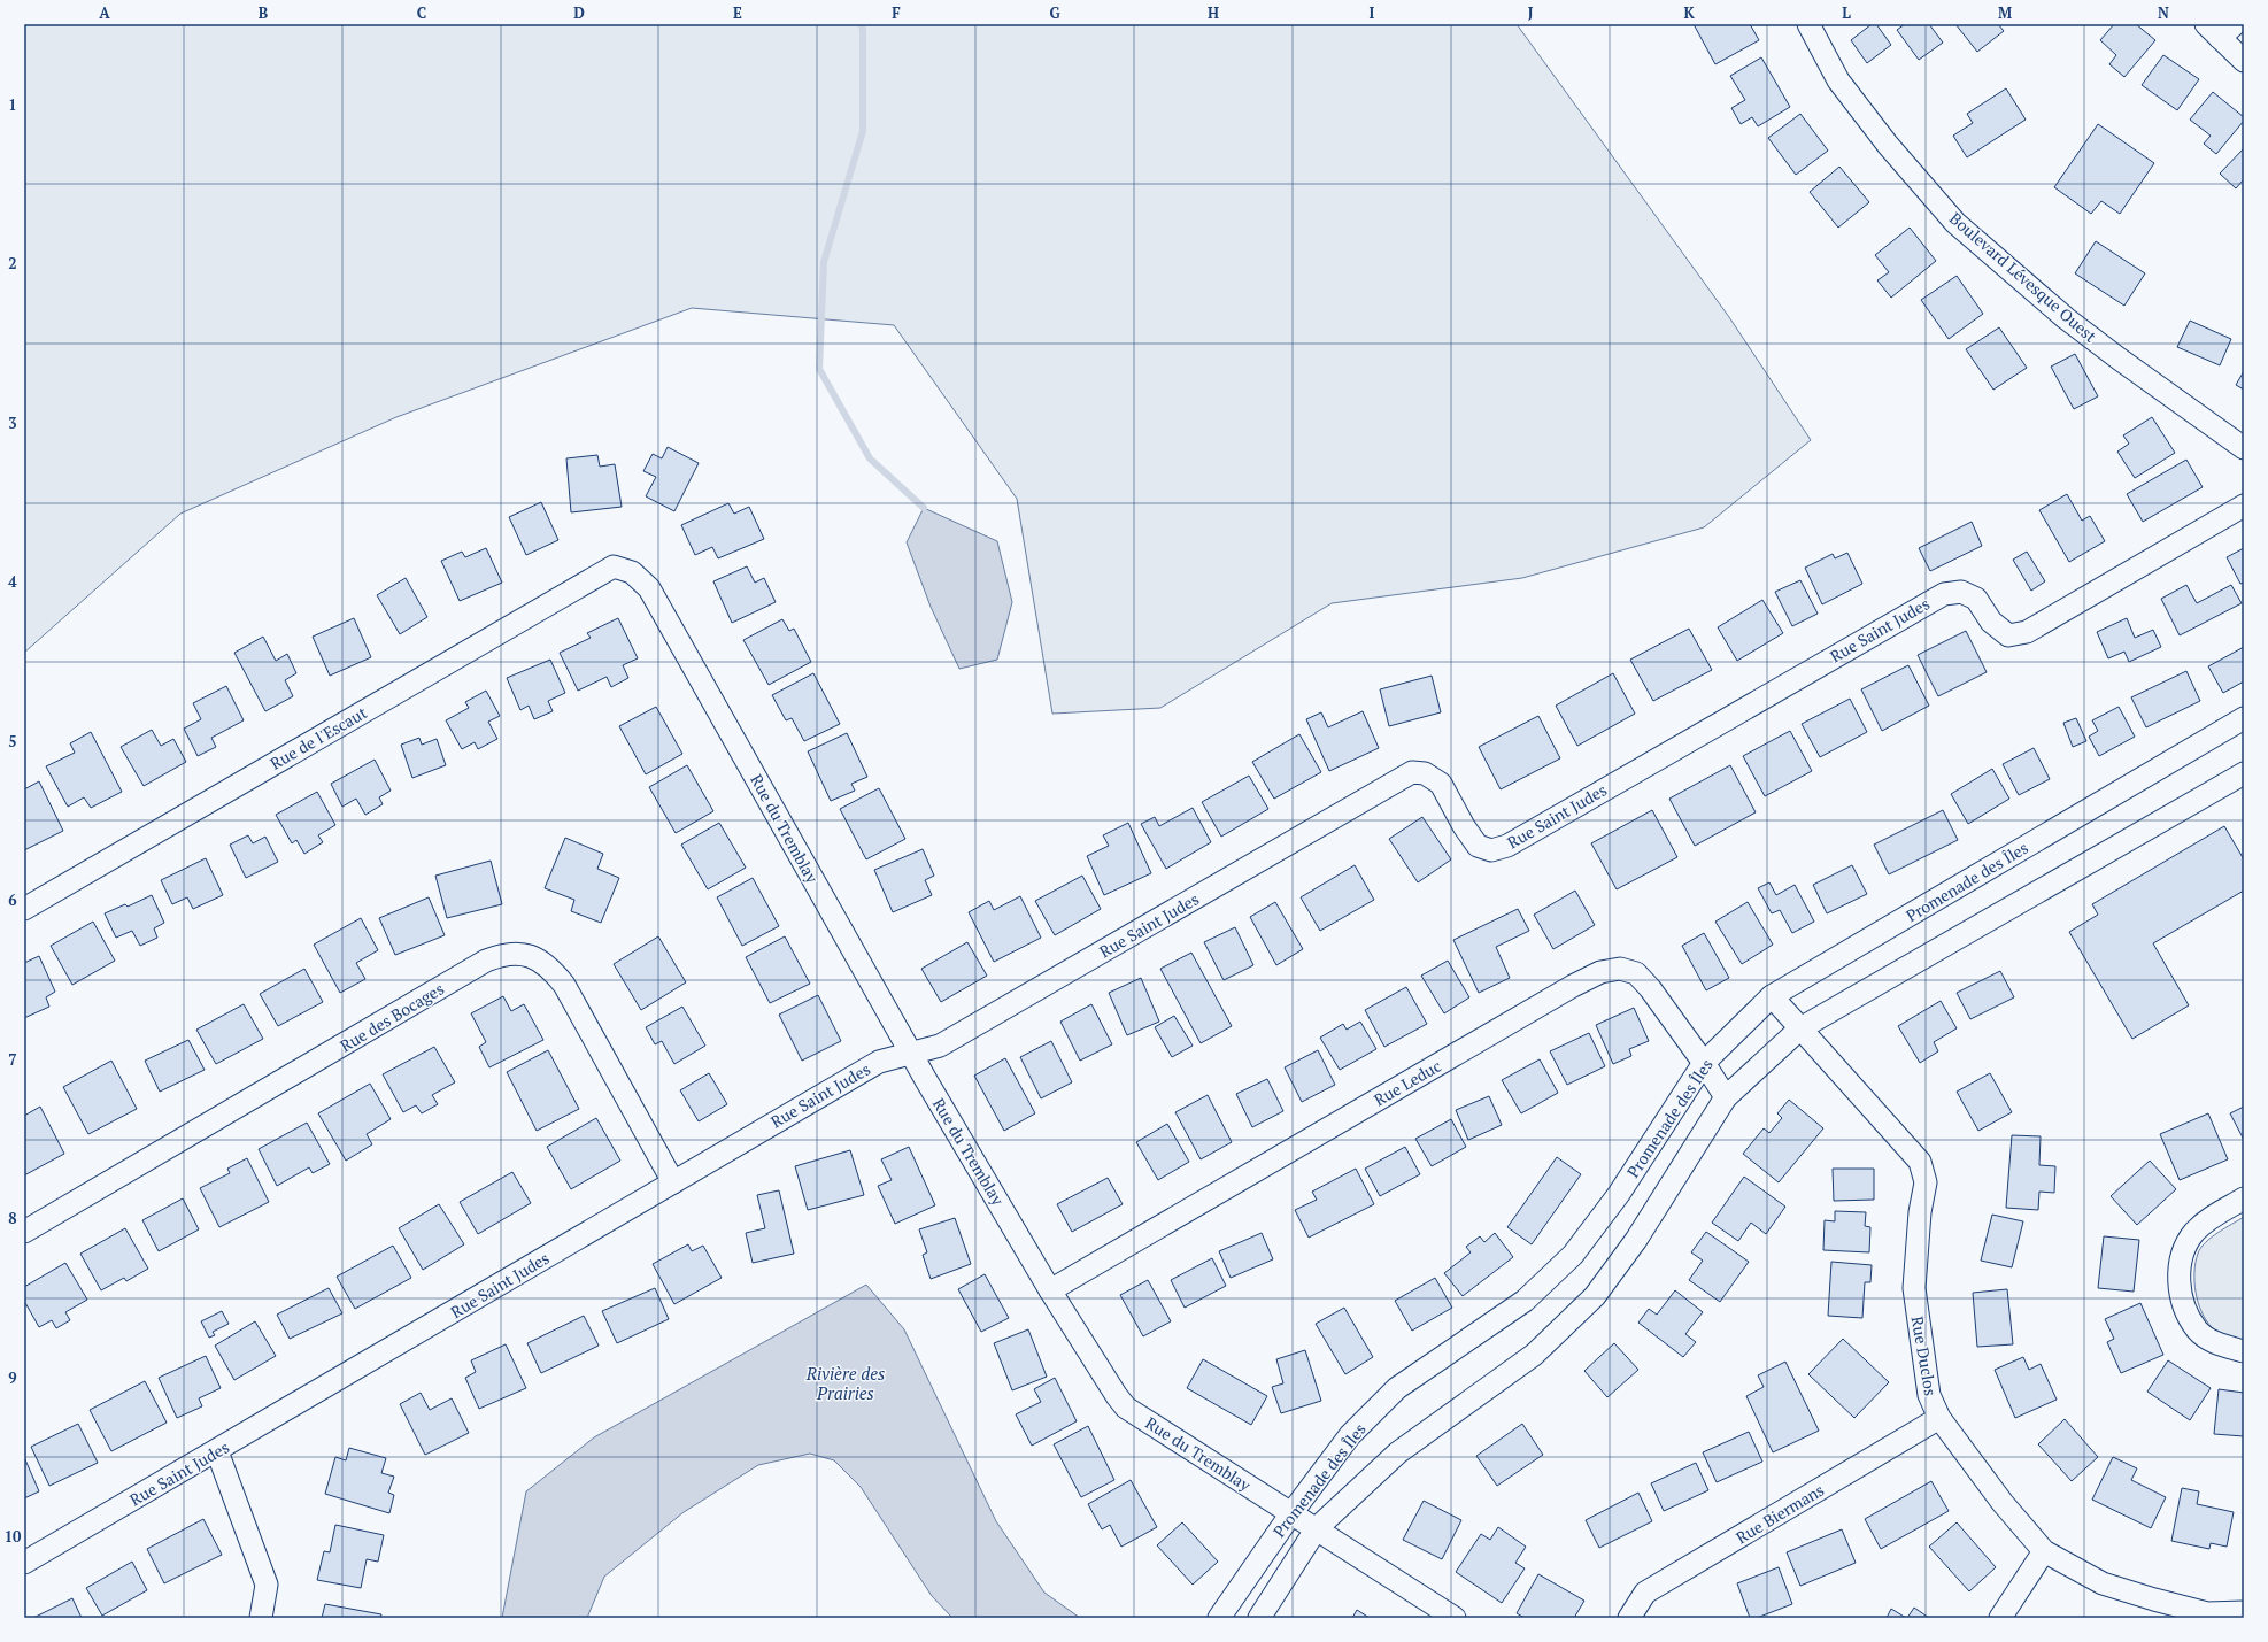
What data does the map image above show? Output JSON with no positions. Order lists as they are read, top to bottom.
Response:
{
  "streets": {
    "street": [
      "Boulevard Lévesque Ouest",
      "Rue Saint Judes",
      "Rue de l'Escaut",
      "Rue du Tremblay",
      "Promenade des Îles",
      "Rue des Bocages",
      "Rue Leduc",
      "Rue Duclos",
      "Rue Biermans"
    ]
  },
  "crossings": [
    ["Rue Saint Judes", "Rue du Tremblay"],
    ["Rue Saint Judes", "Rue des Bocages"],
    ["Rue de l'Escaut", "Rue du Tremblay"],
    ["Rue du Tremblay", "Promenade des Îles"],
    ["Rue du Tremblay", "Rue Leduc"],
    ["Promenade des Îles", "Rue Leduc"],
    ["Promenade des Îles", "Rue Duclos"],
    ["Rue Duclos", "Rue Biermans"]
  ],
  "water": ["Rivière des Prairies"],
  "grid": {
    "columns": [
      "A",
      "B",
      "C",
      "D",
      "E",
      "F",
      "G",
      "H",
      "I",
      "J",
      "K",
      "L",
      "M",
      "N"
    ],
    "rows": [
      "1",
      "2",
      "3",
      "4",
      "5",
      "6",
      "7",
      "8",
      "9",
      "10"
    ]
  }
}
